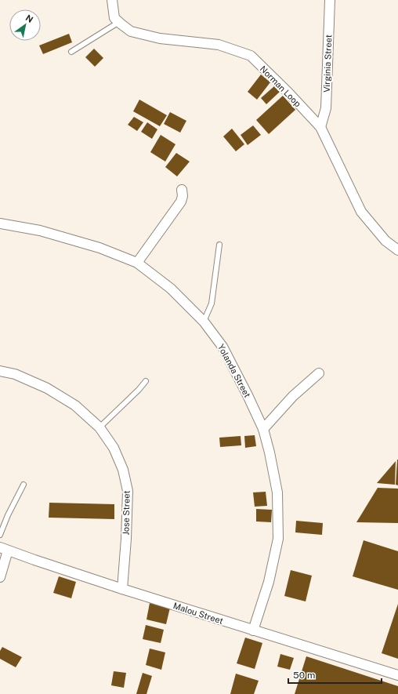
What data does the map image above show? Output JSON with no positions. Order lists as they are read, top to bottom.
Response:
{
  "streets": {
    "street": [
      "Virginia Street",
      "Norman Loop",
      "Yolanda Street",
      "Jose Street",
      "Malou Street"
    ]
  },
  "crossings": [
    ["Virginia Street", "Norman Loop"],
    ["Yolanda Street", "Malou Street"],
    ["Jose Street", "Malou Street"]
  ],
  "scale_bar": "50 m",
  "north": "top right"
}
